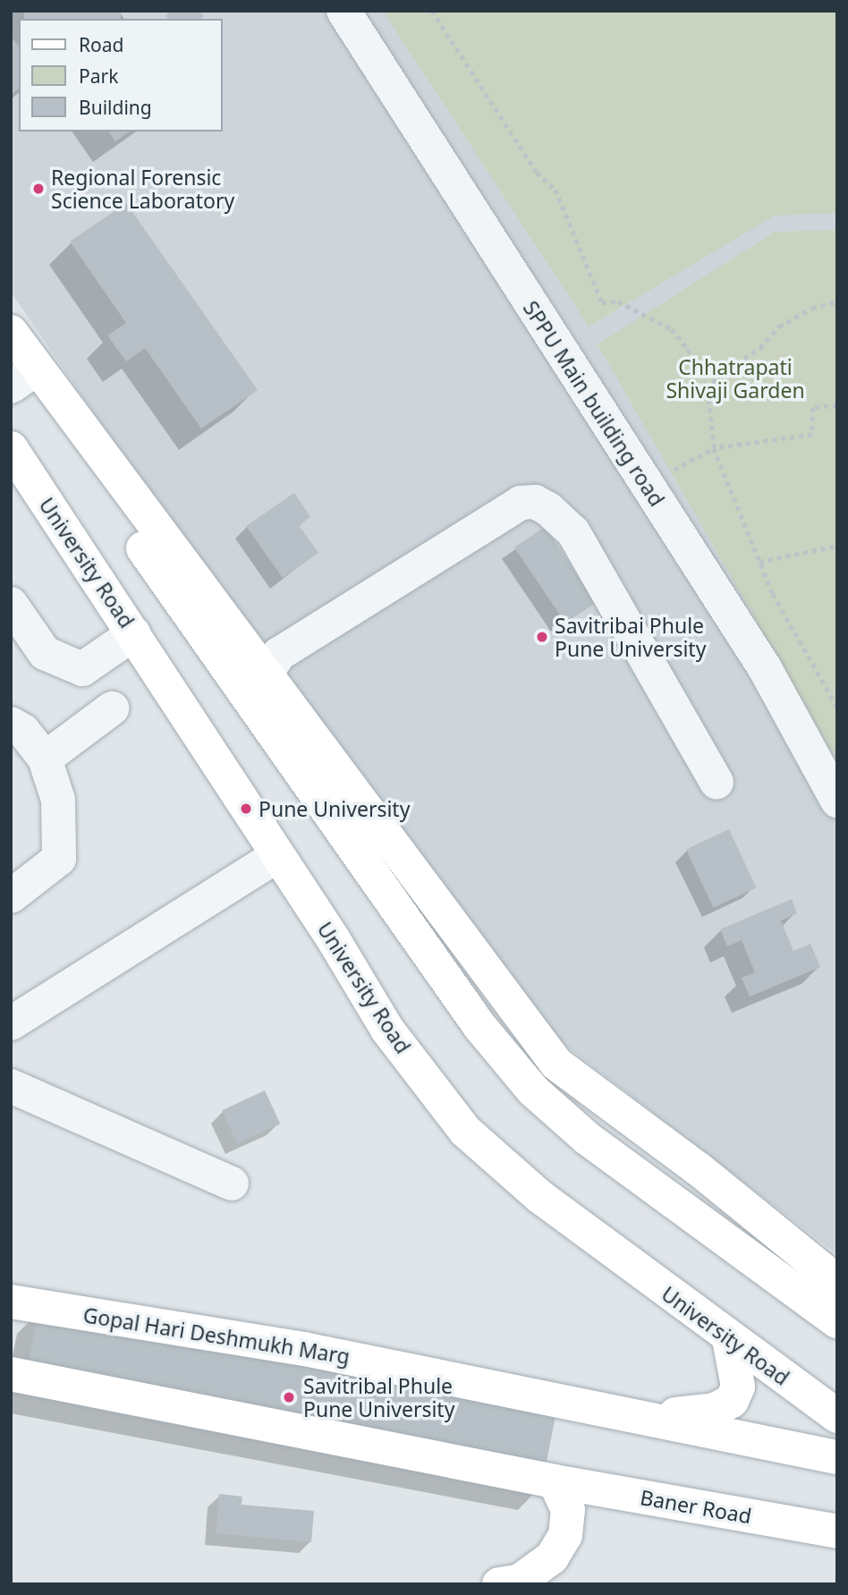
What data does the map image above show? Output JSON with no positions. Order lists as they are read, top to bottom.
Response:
{
  "streets": {
    "main road": ["University Road", "Gopal Hari Deshmukh Marg", "Baner Road"],
    "street": ["SPPU Main building road"]
  },
  "parks": ["Chhatrapati Shivaji Garden"],
  "places": [
    "Regional Forensic Science Laboratory",
    "Savitribai Phule Pune University",
    "Pune University",
    "Savitribal Phule Pune University"
  ],
  "legend": ["Road", "Park", "Building"]
}
